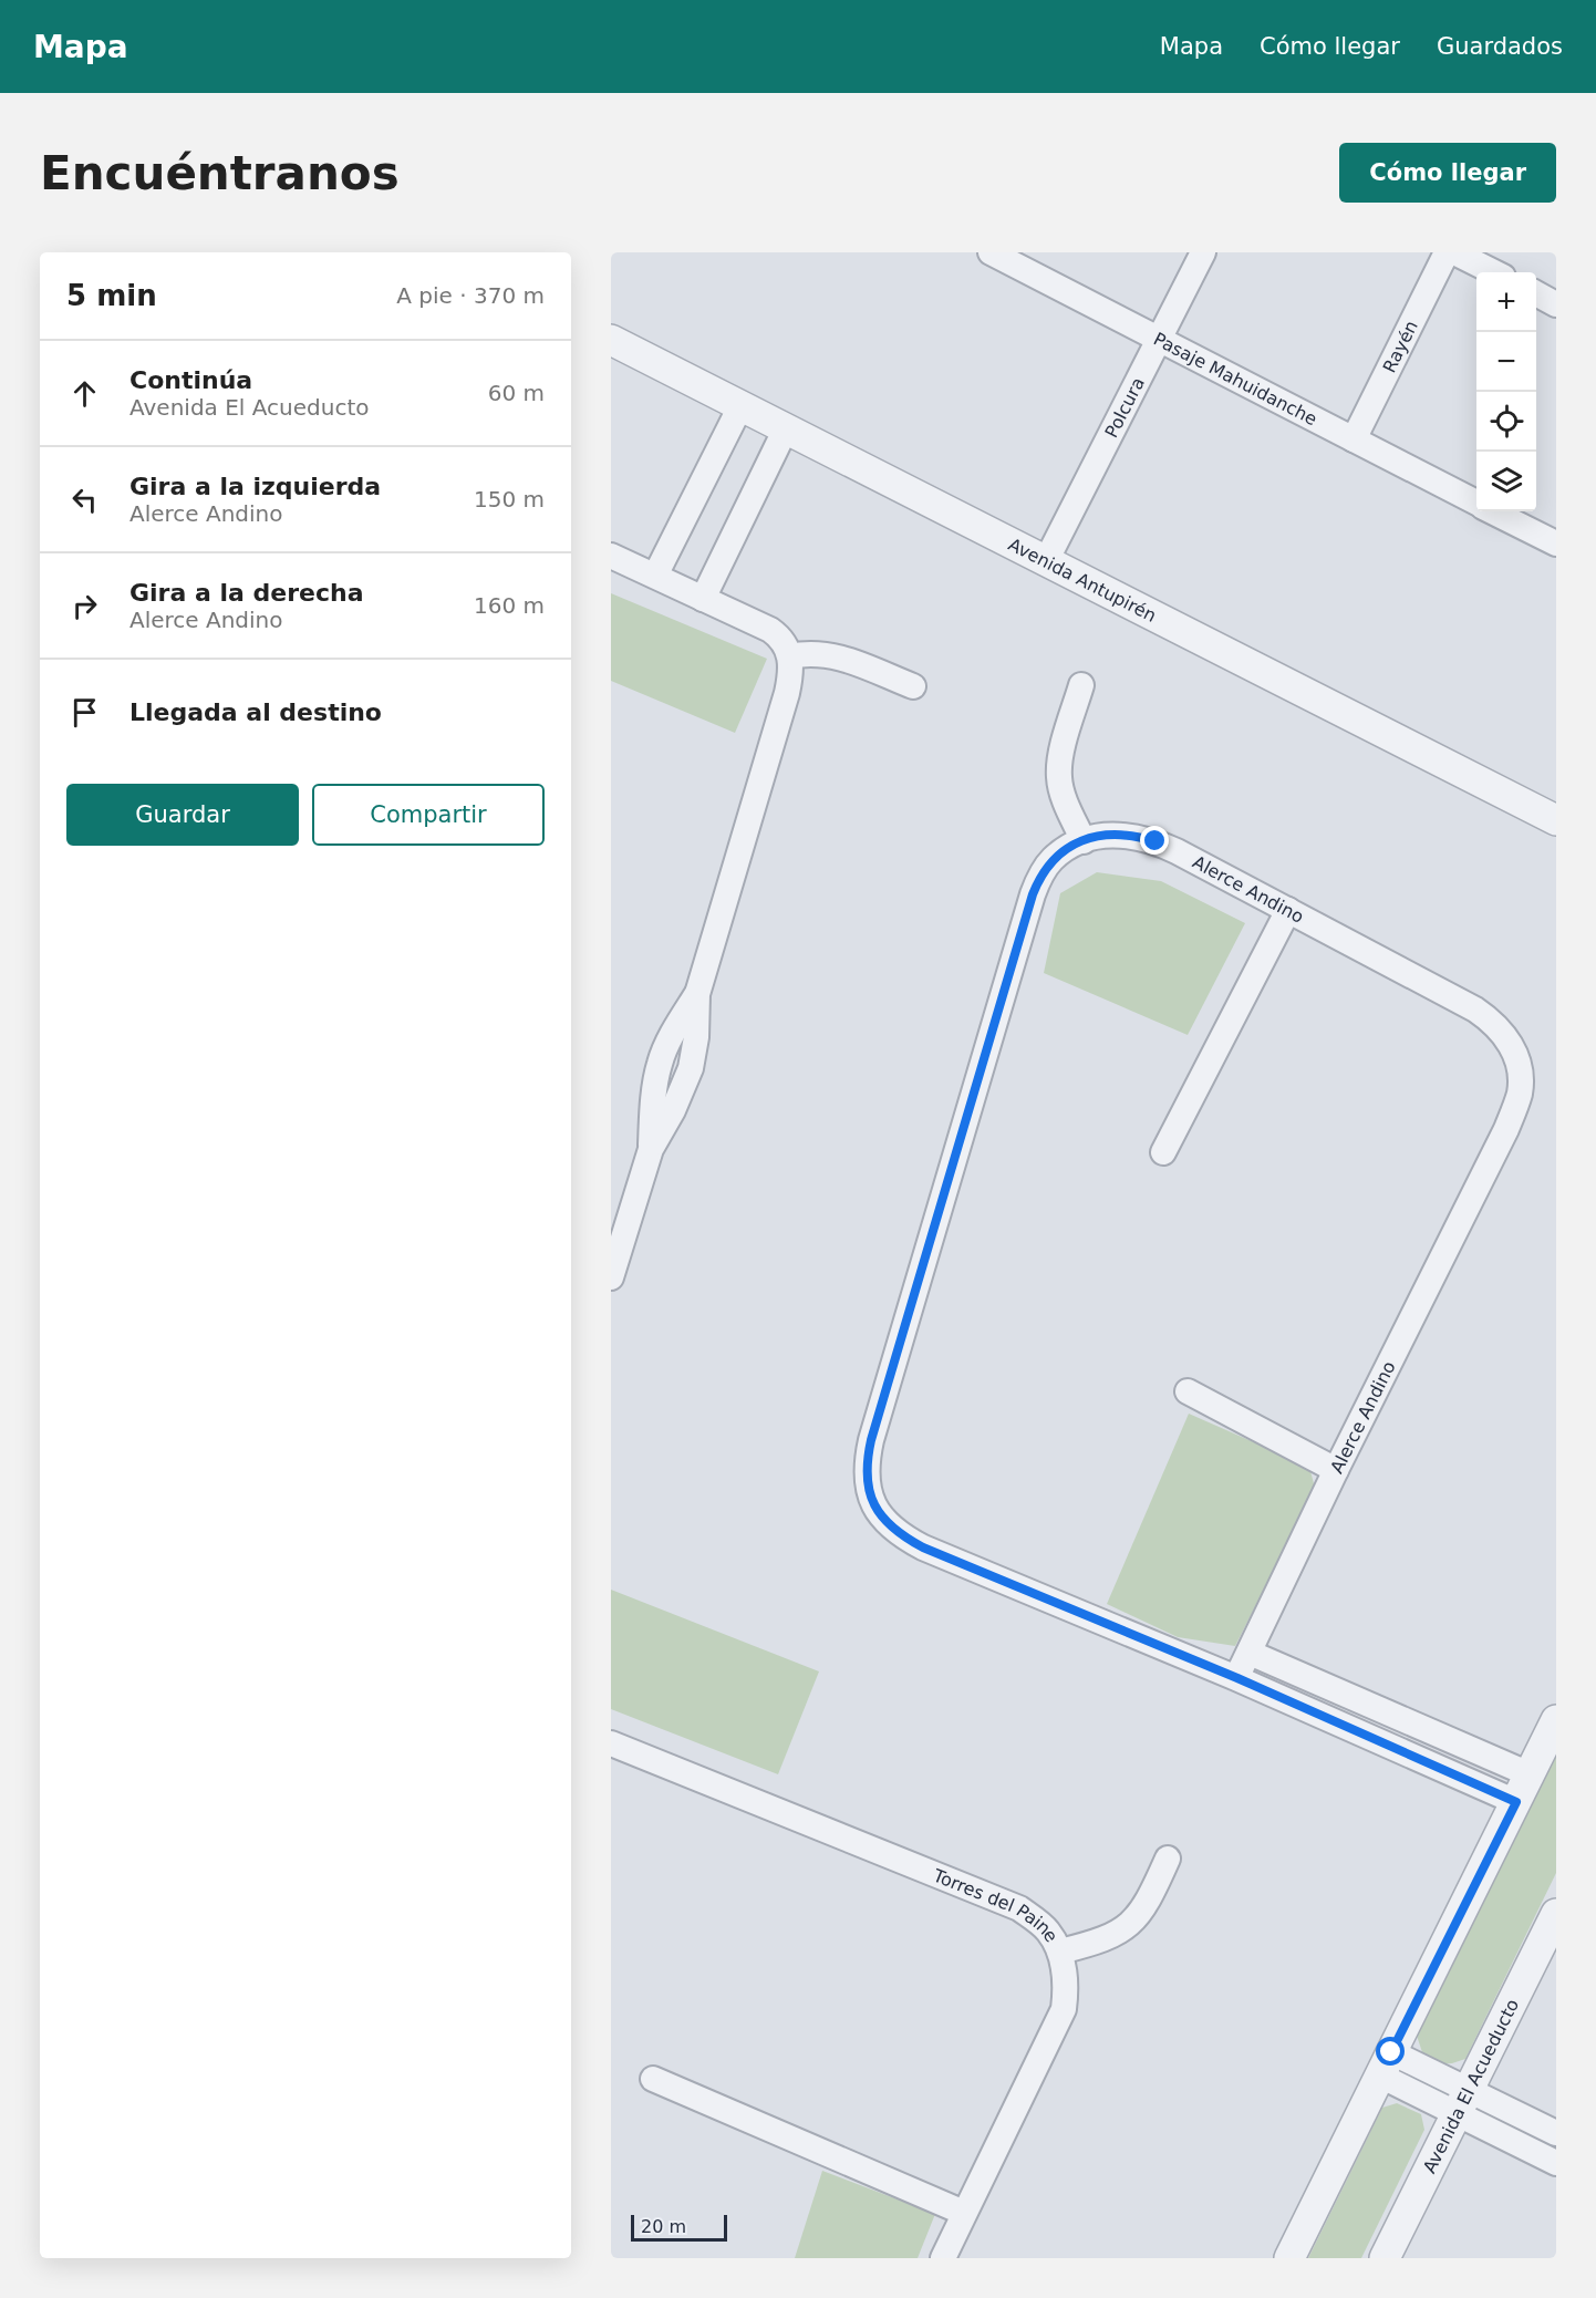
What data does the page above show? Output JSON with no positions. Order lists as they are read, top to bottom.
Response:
{
  "streets": {
    "street": [
      "Rayén",
      "Pasaje Mahuidanche",
      "Polcura",
      "Avenida Antupirén",
      "Alerce Andino",
      "Torres del Paine",
      "Avenida El Acueducto"
    ]
  },
  "crossings": [
    ["Rayén", "Pasaje Mahuidanche"],
    ["Pasaje Mahuidanche", "Polcura"],
    ["Polcura", "Avenida Antupirén"]
  ],
  "scale_bar": "20 m",
  "page": {
    "header": "Mapa",
    "nav": ["Mapa", "Cómo llegar", "Guardados"],
    "buttons": [
      "Cómo llegar",
      ["Guardar", "Compartir"]
    ],
    "title": "Encuéntranos",
    "heading": ["5 min", "A pie · 370 m"],
    "map_buttons": ["+", "−"],
    "list": [
      ["Continúa", "Avenida El Acueducto", "60 m"],
      ["Gira a la izquierda", "Alerce Andino", "150 m"],
      ["Gira a la derecha", "Alerce Andino", "160 m"],
      "Llegada al destino"
    ],
    "scale": "20 m"
  }
}
